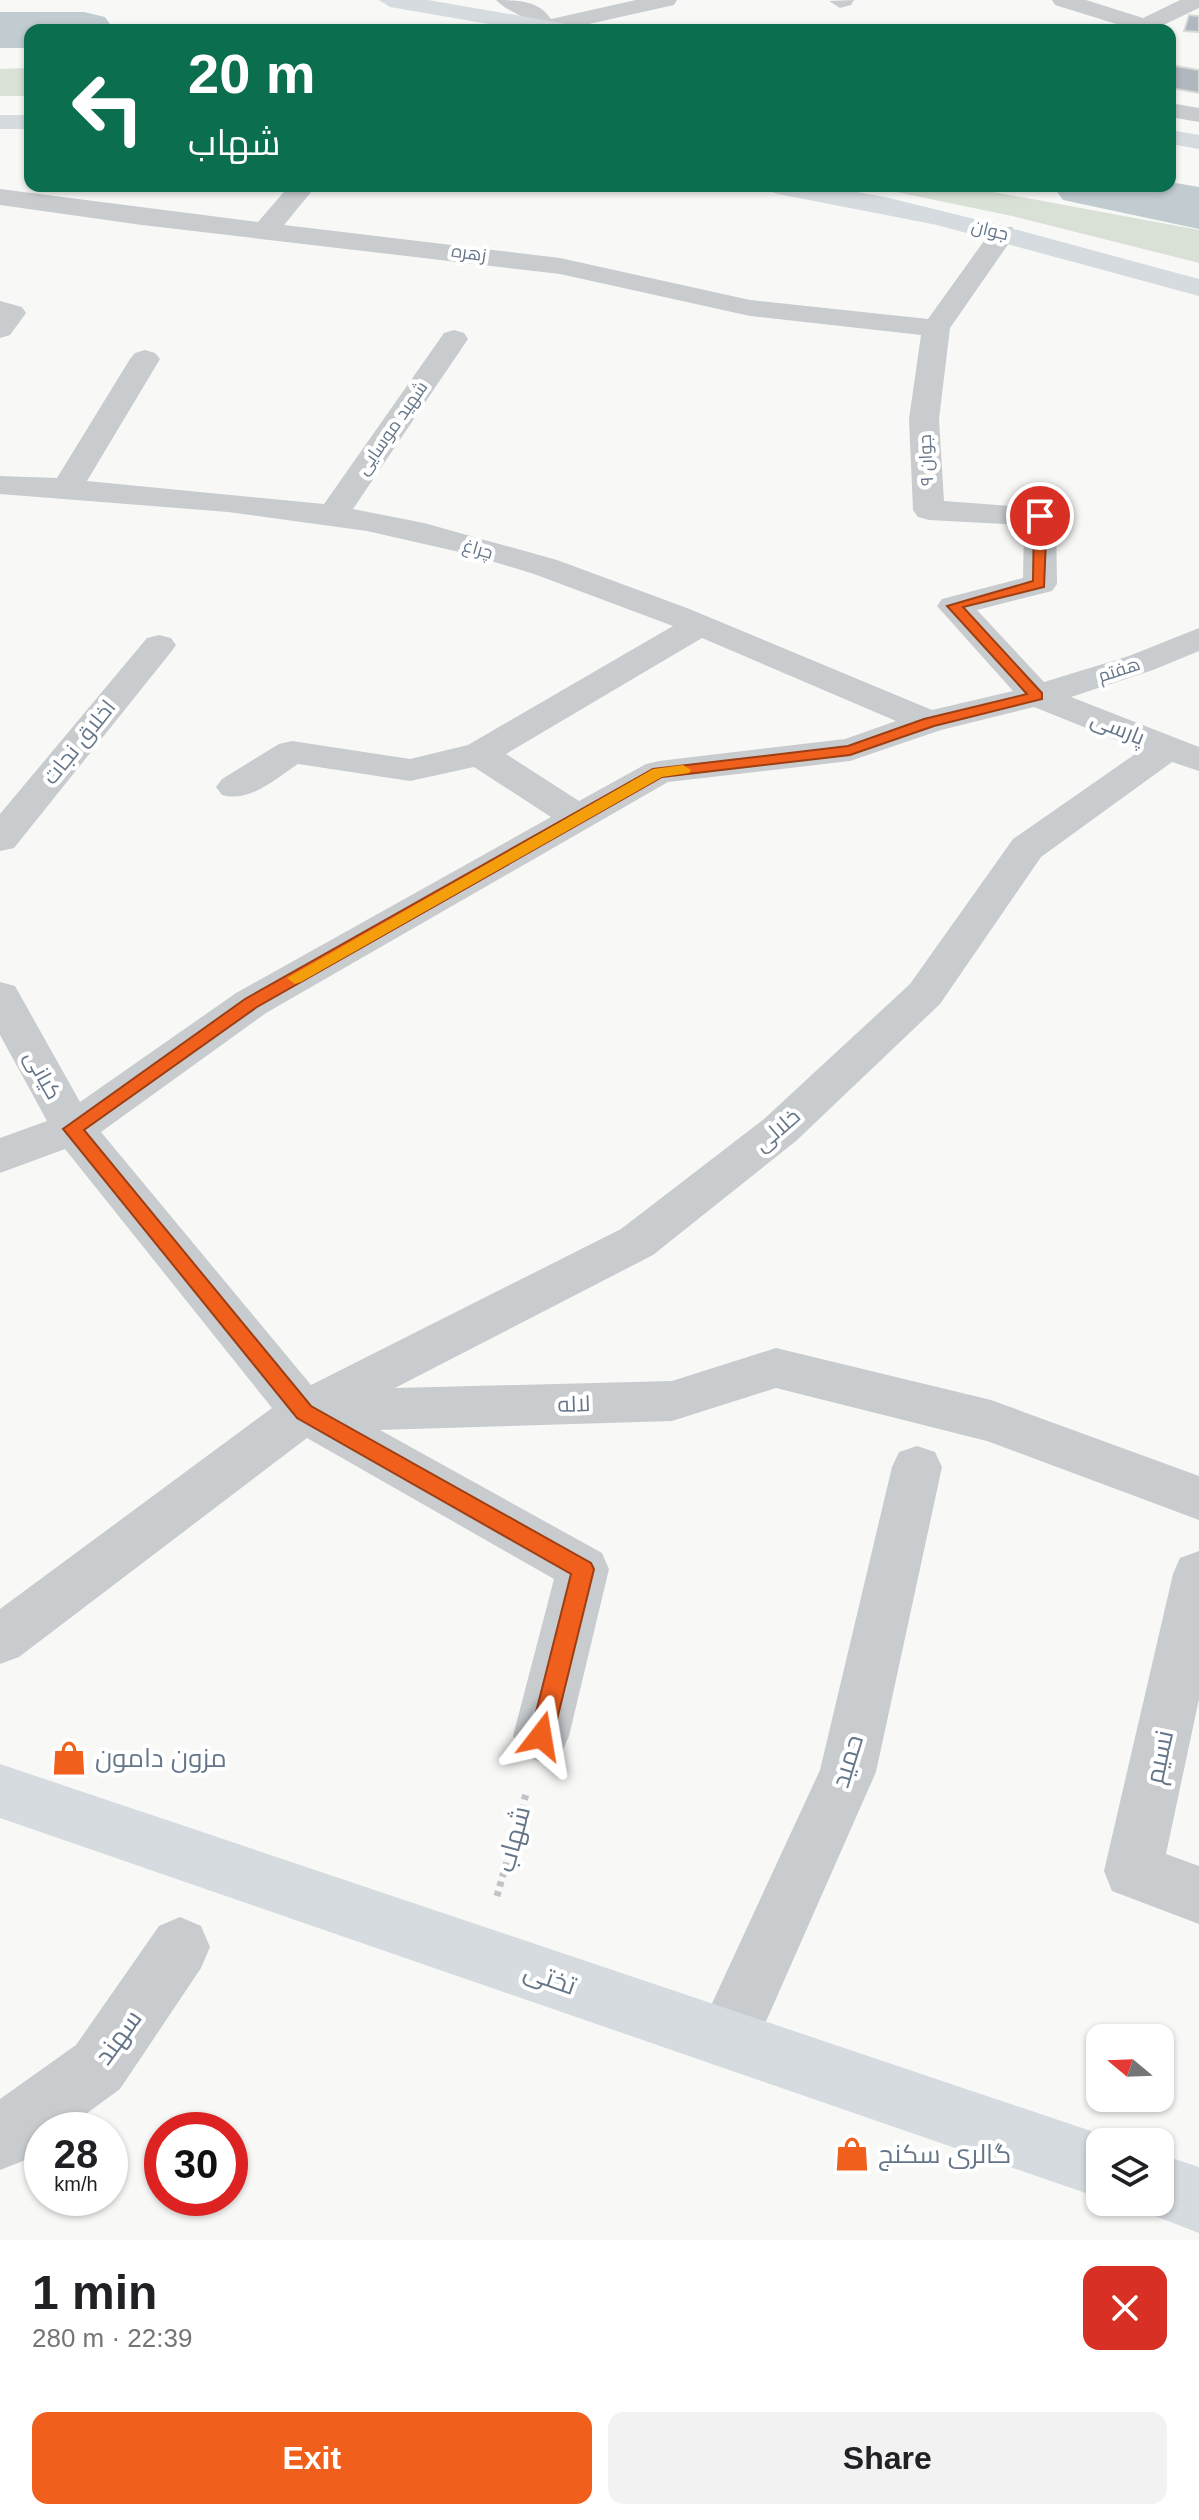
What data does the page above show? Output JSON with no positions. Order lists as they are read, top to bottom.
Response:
{
  "streets": {
    "main road": ["جوان", "تختی"],
    "street": [
      "زهره",
      "شهید موسایی",
      "جوان ۹",
      "چراغ",
      "هفتم",
      "پارسی",
      "اخلاق نجات",
      "کیانی",
      "خلالی",
      "لاله",
      "نسیم",
      "حمید",
      "سهند"
    ],
    "path": ["شهاب"]
  },
  "crossings": [
    ["جوان", "جوان ۹"],
    ["زهره", "جوان ۹"],
    ["شهید موسایی", "چراغ"],
    ["جوان ۹", "هفتم"],
    ["جوان ۹", "پارسی"],
    ["چراغ", "هفتم"],
    ["هفتم", "پارسی"],
    ["هفتم", "کیانی"],
    ["پارسی", "خلالی"],
    ["کیانی", "خلالی"],
    ["کیانی", "لاله"],
    ["خلالی", "لاله"],
    ["حمید", "تختی"],
    ["شهاب", "تختی"]
  ],
  "places": {
    "shop": ["مزون دامون", "گالری سکنج"]
  },
  "north": "left",
  "page": {
    "turn": ["20 m", "شهاب"],
    "speed": "28 km/h",
    "limit": "30",
    "heading": ["1 min", "280 m · 22:39"],
    "buttons": ["Exit", "Share"]
  }
}
